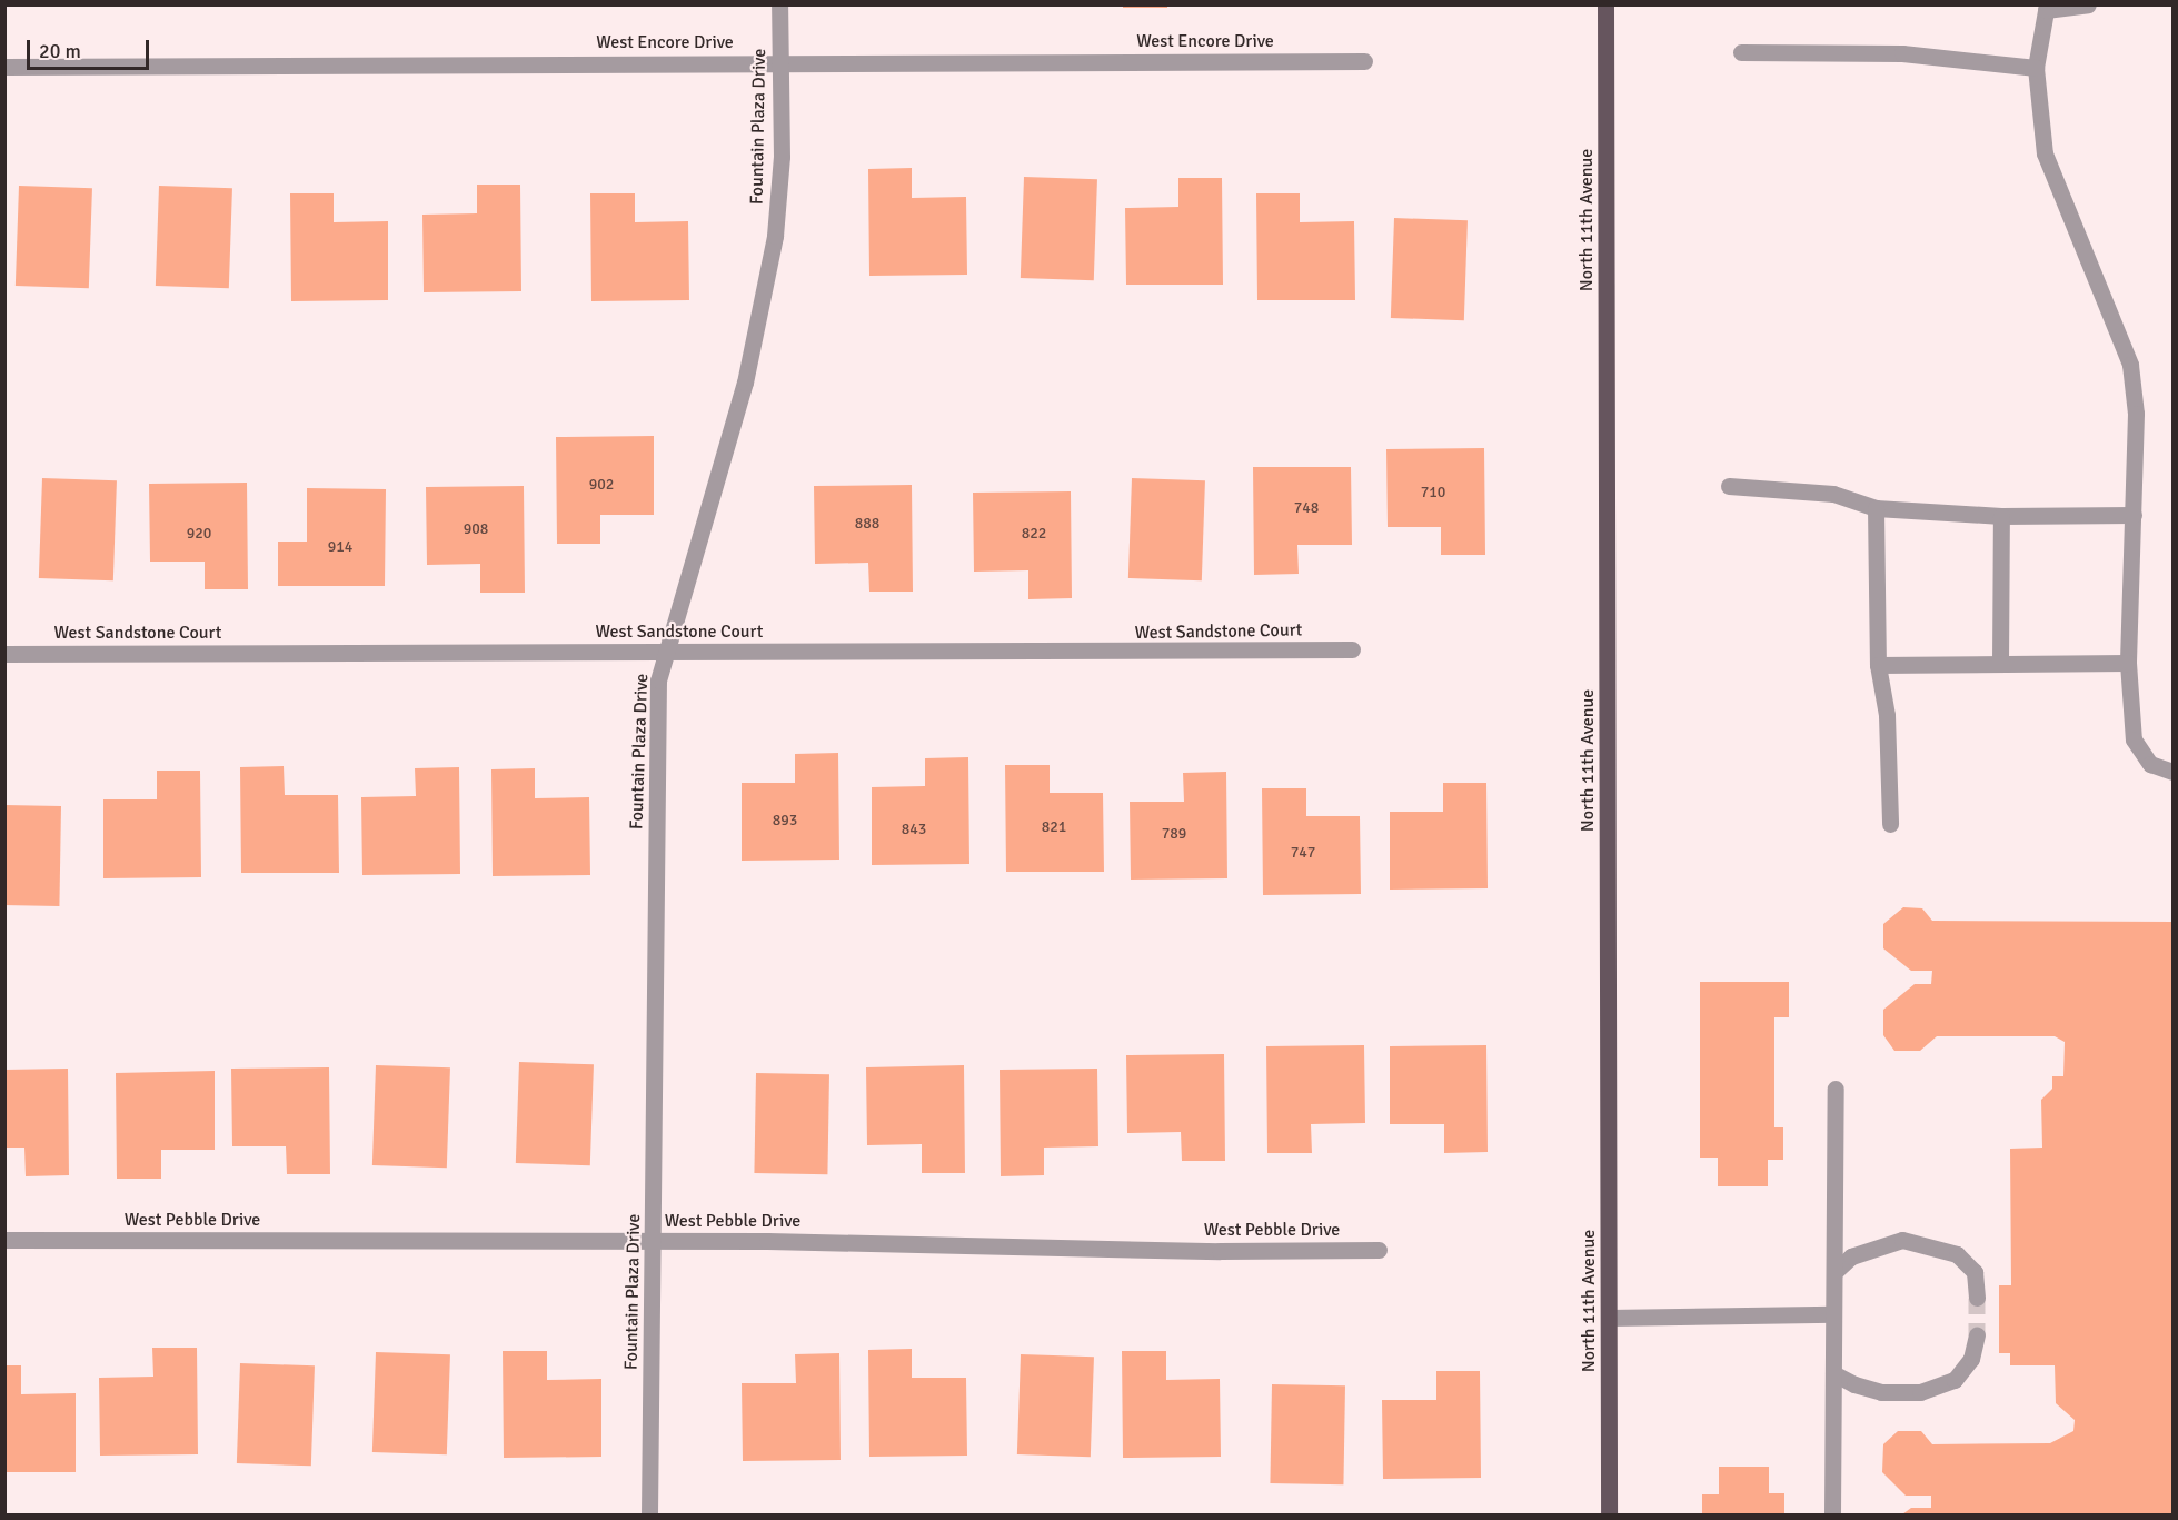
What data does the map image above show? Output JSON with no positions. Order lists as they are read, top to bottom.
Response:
{
  "streets": {
    "main road": ["North 11th Avenue"],
    "street": [
      "West Encore Drive",
      "Fountain Plaza Drive",
      "West Sandstone Court",
      "West Pebble Drive"
    ]
  },
  "crossings": [
    ["West Encore Drive", "Fountain Plaza Drive"],
    ["Fountain Plaza Drive", "West Sandstone Court"],
    ["Fountain Plaza Drive", "West Pebble Drive"]
  ],
  "house_numbers": [
    "902",
    "710",
    "748",
    "888",
    "908",
    "920",
    "822",
    "914",
    "893",
    "821",
    "843",
    "789",
    "747"
  ],
  "scale_bar": "20 m"
}
